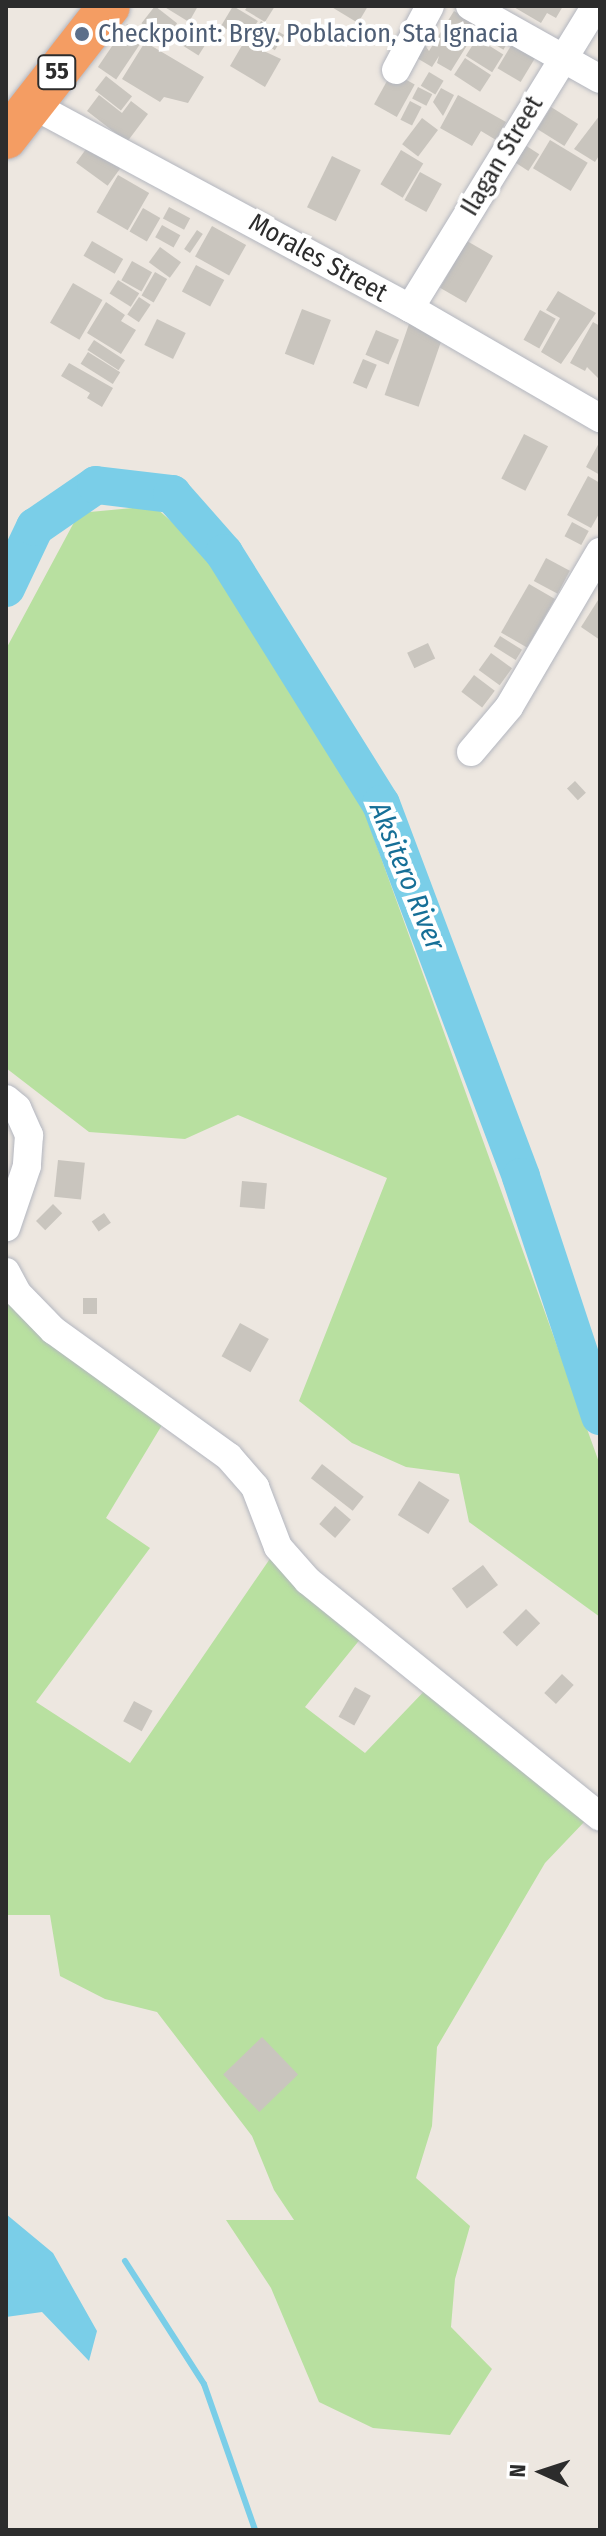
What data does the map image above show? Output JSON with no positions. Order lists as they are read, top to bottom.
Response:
{
  "streets": {
    "highway": ["55"],
    "street": ["Ilagan Street", "Morales Street"]
  },
  "crossings": [
    ["55", "Morales Street"],
    ["Ilagan Street", "Morales Street"]
  ],
  "water": ["Aksitero River"],
  "places": ["Checkpoint: Brgy. Poblacion, Sta Ignacia"],
  "north": "left"
}
